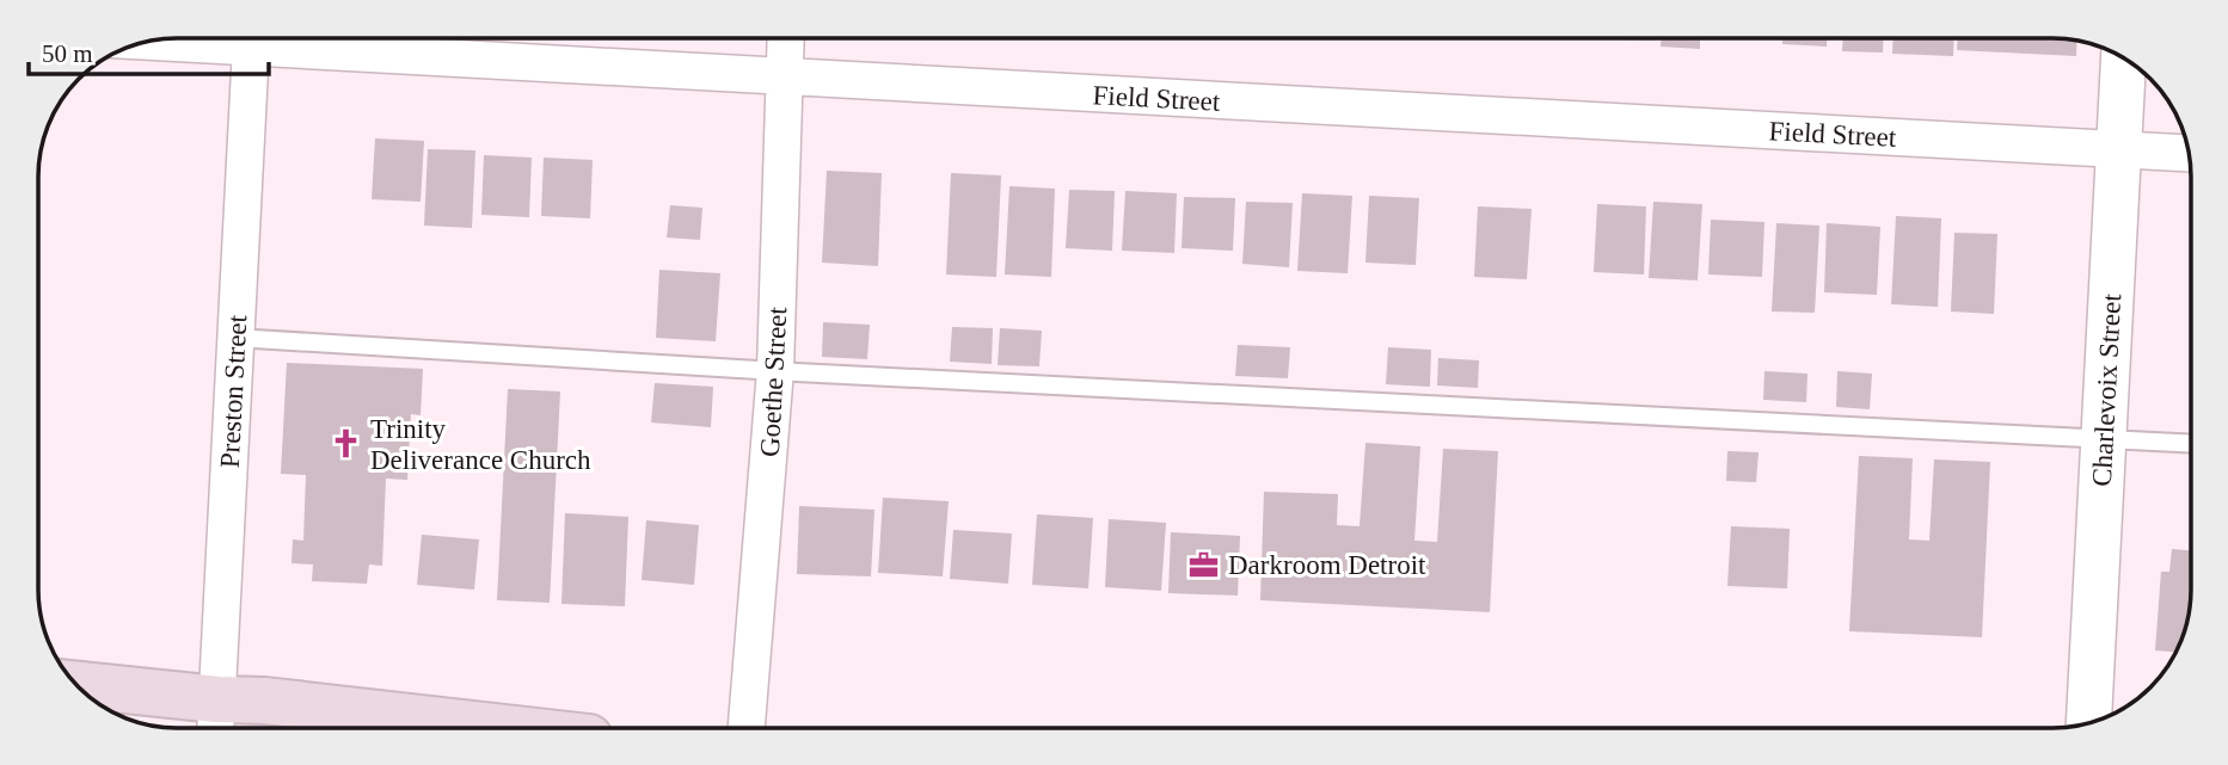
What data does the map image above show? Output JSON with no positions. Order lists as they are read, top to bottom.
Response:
{
  "streets": {
    "street": [
      "Field Street",
      "Goethe Street",
      "Charlevoix Street",
      "Preston Street"
    ]
  },
  "crossings": [
    ["Field Street", "Goethe Street"],
    ["Field Street", "Charlevoix Street"],
    ["Field Street", "Preston Street"]
  ],
  "places": {
    "church": ["Trinity Deliverance Church"],
    "office": ["Darkroom Detroit"]
  },
  "scale_bar": "50 m"
}
